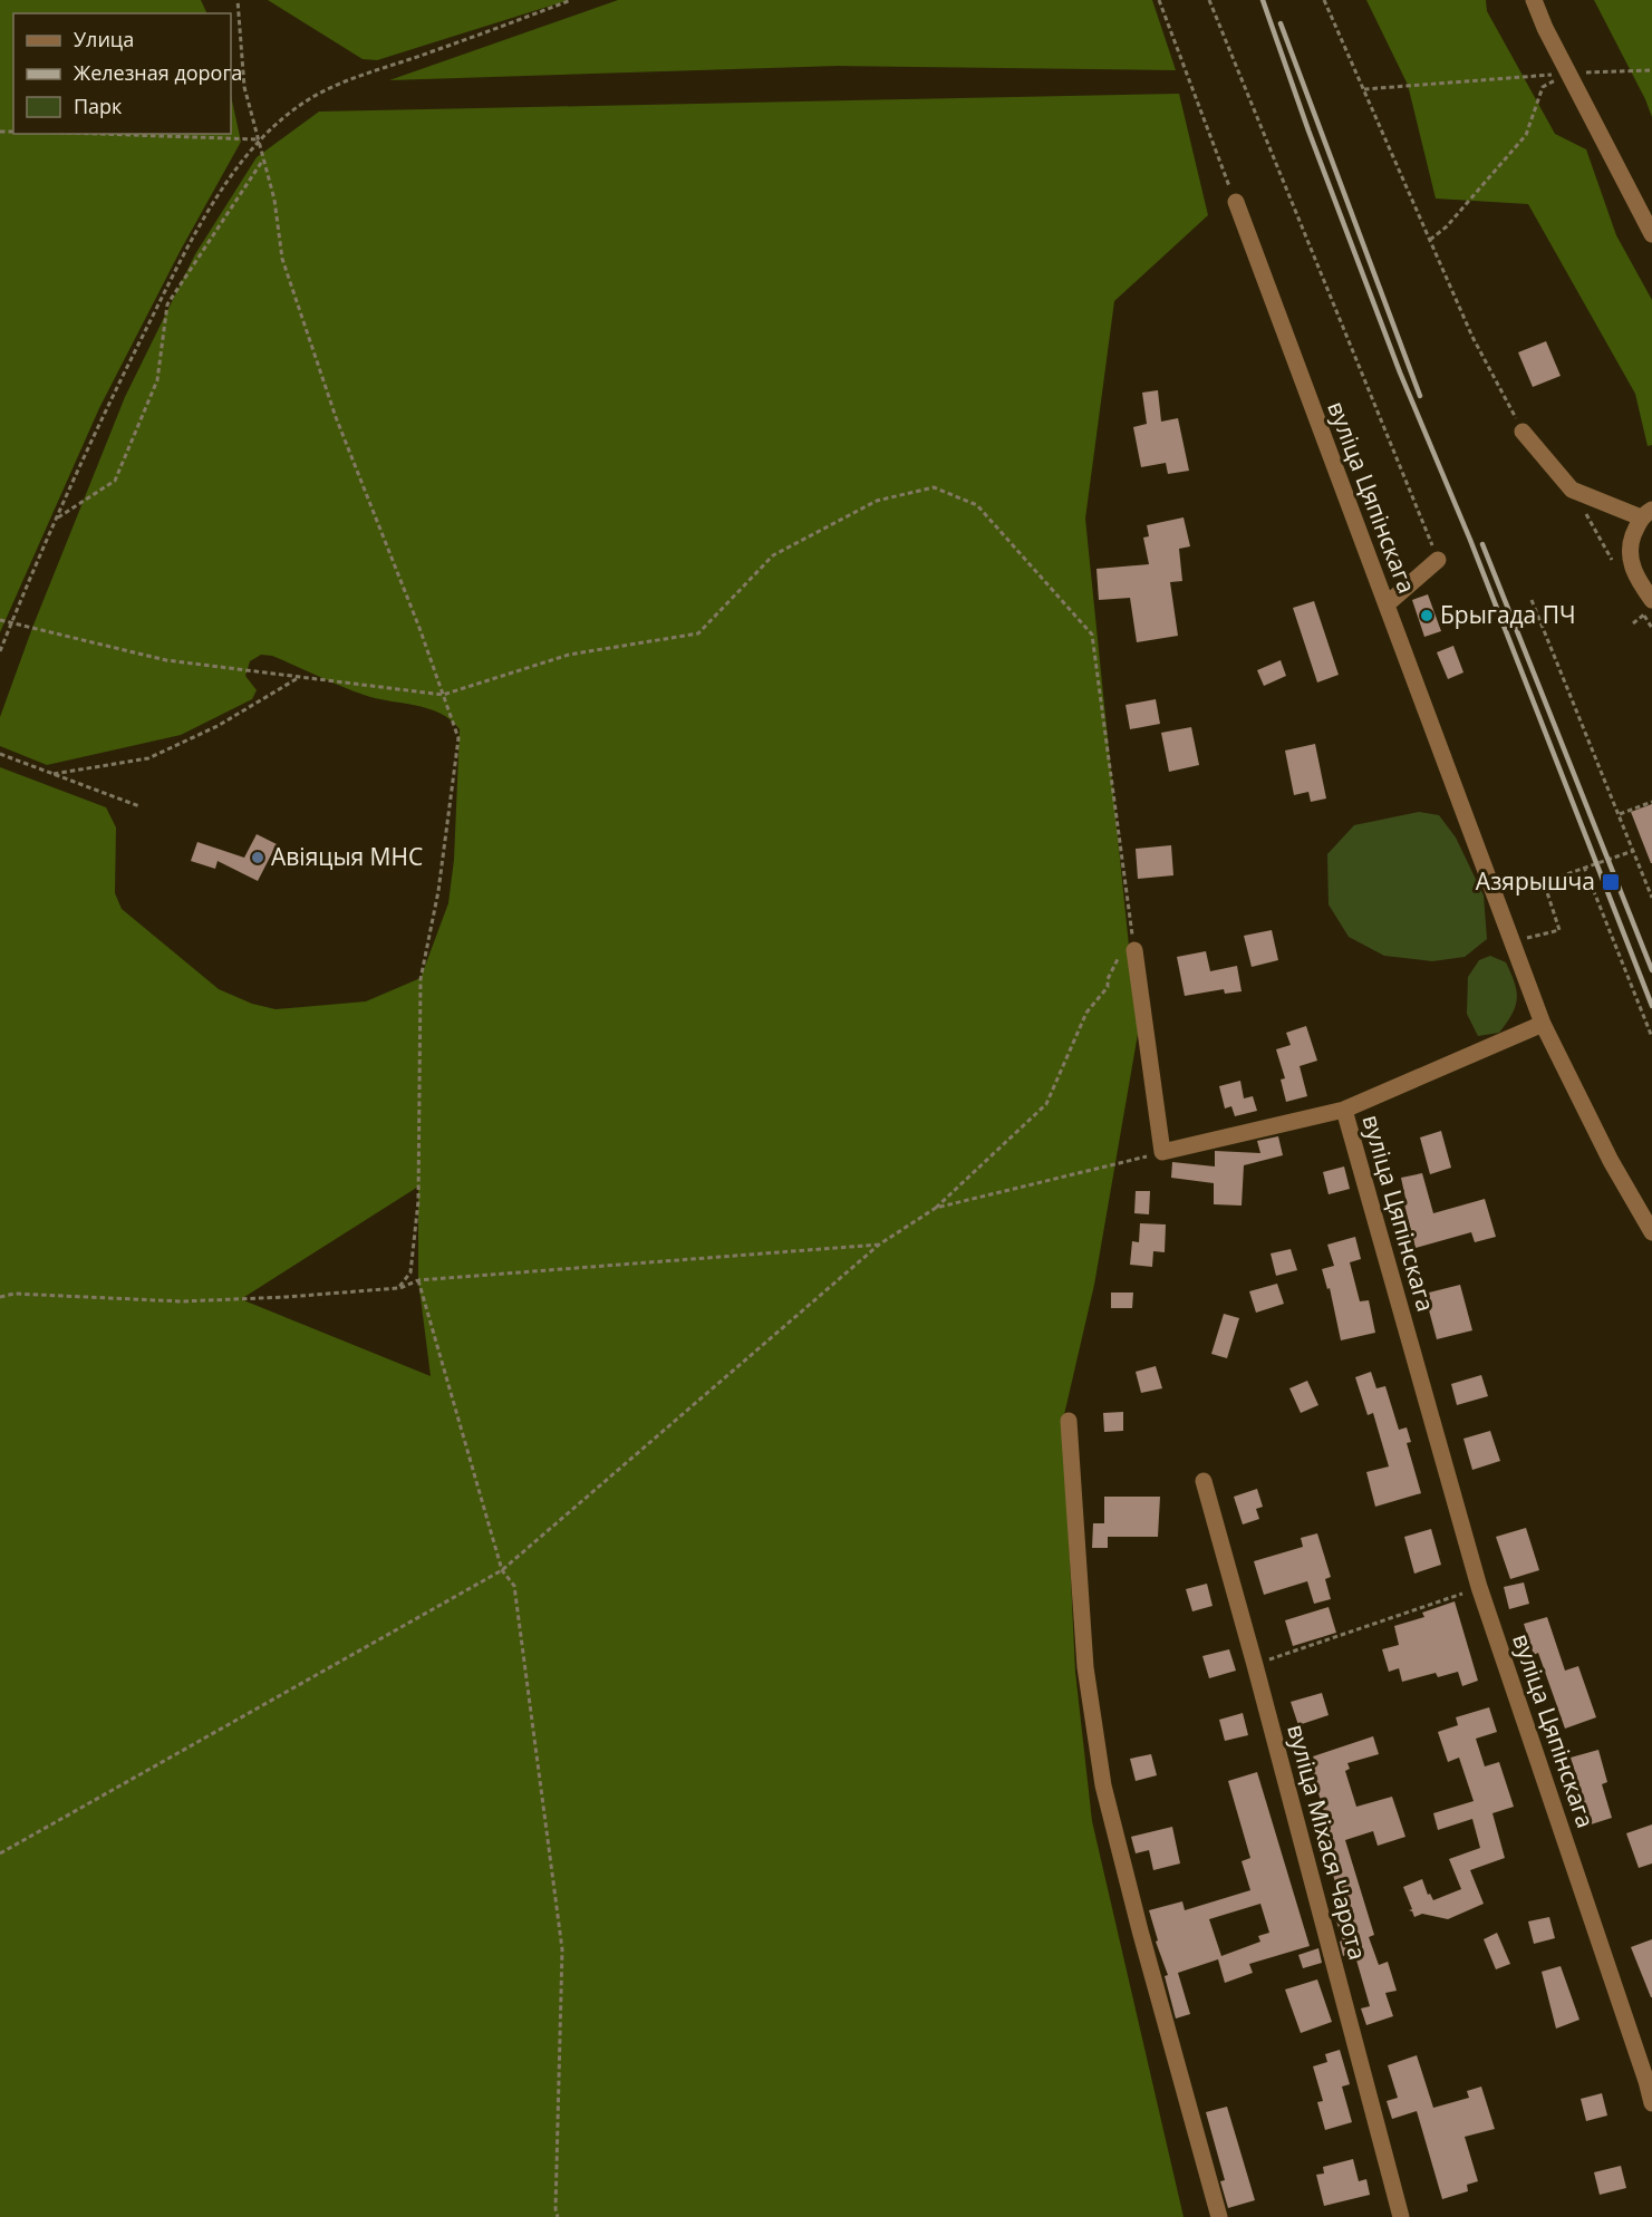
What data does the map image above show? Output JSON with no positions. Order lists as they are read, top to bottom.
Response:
{
  "streets": {
    "street": ["вуліца Цяпінскага", "вуліца Міхася Чарота"]
  },
  "places": {
    "other": ["Брыгада ПЧ", "Авіяцыя МНС"],
    "transit": ["Азярышча"]
  },
  "legend": ["Улица", "Железная дорога", "Парк"]
}
